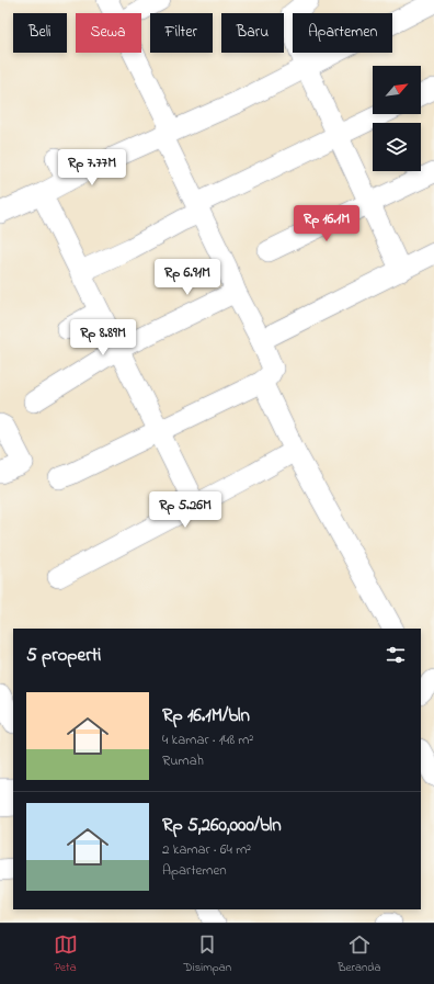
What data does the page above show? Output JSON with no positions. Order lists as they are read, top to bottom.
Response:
{
  "north": "top right",
  "page": {
    "chip": [
      "Beli",
      "Sewa",
      "Filter",
      "Baru",
      "Apartemen"
    ],
    "price": [
      "Rp 7.77M",
      "Rp 16.1M",
      "Rp 6.91M",
      "Rp 8.89M",
      "Rp 5.26M"
    ],
    "heading": "5 properti",
    "list": [
      {
        "name": "Rp 16.1M/bln",
        "note": "4 kamar · 148 m² · Rumah"
      },
      {
        "name": "Rp 5,260,000/bln",
        "note": "2 kamar · 64 m² · Apartemen"
      }
    ],
    "tabs": ["Peta", "Disimpan", "Beranda"]
  }
}
